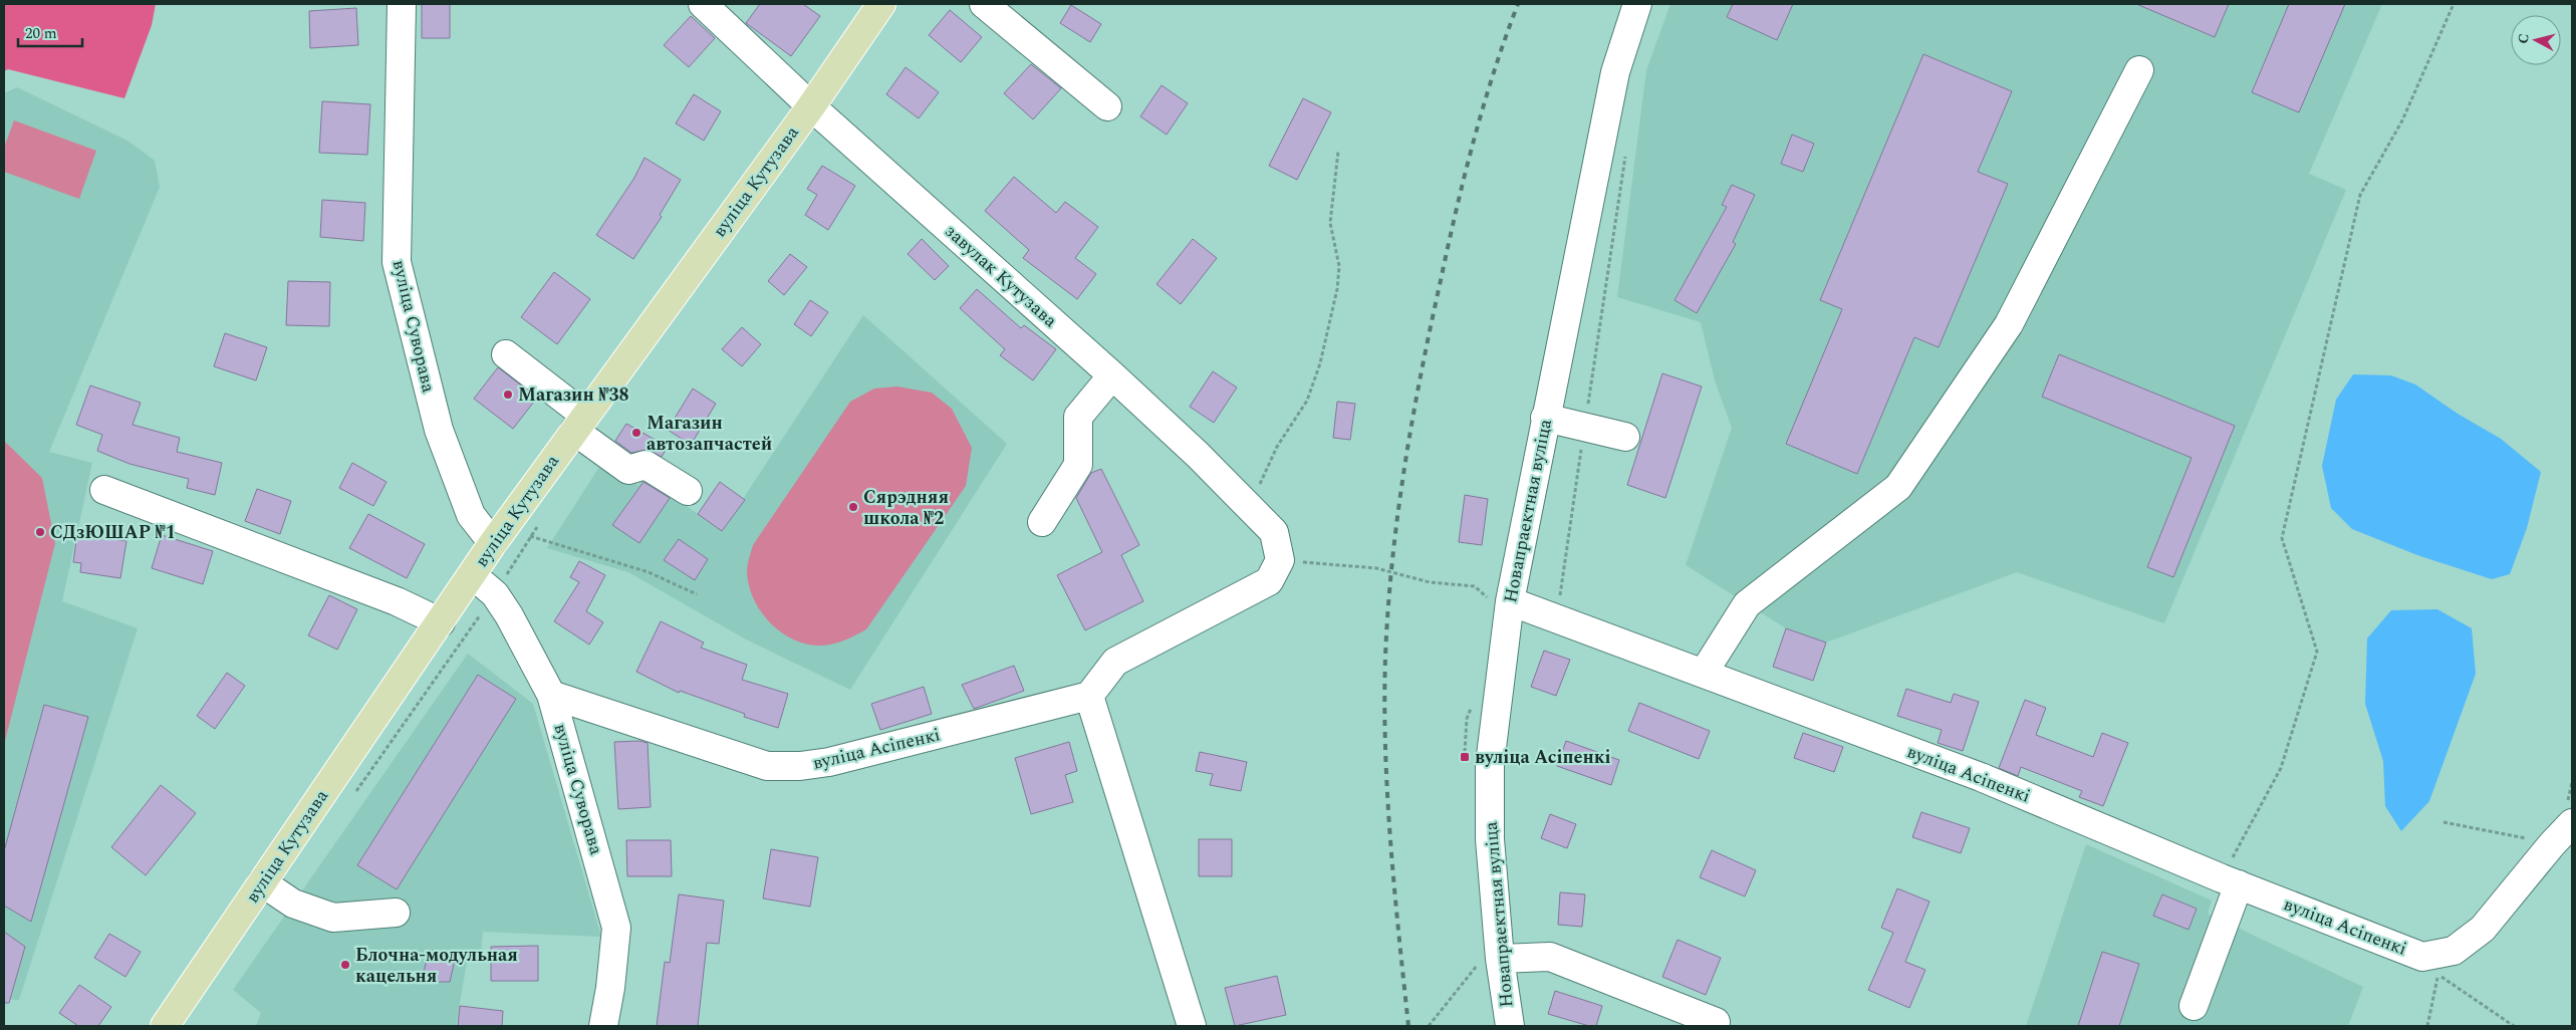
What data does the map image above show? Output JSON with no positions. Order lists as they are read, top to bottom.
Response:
{
  "streets": {
    "main road": ["вуліца Кутузава"],
    "street": [
      "завулак Кутузава",
      "вуліца Суворава",
      "Новапраектная вуліца",
      "вуліца Асіпенкі"
    ]
  },
  "crossings": [
    ["вуліца Кутузава", "завулак Кутузава"],
    ["вуліца Кутузава", "вуліца Суворава"],
    ["вуліца Суворава", "вуліца Асіпенкі"],
    ["Новапраектная вуліца", "вуліца Асіпенкі"]
  ],
  "places": {
    "other": [
      "Магазин №38",
      "Магазин автозапчастей",
      "Сярэдняя школа №2",
      "СДзЮШАР №1",
      "Блочна-модульная кацельня"
    ],
    "transit": ["вуліца Асіпенкі"]
  },
  "scale_bar": "20 m",
  "north": "left"
}
